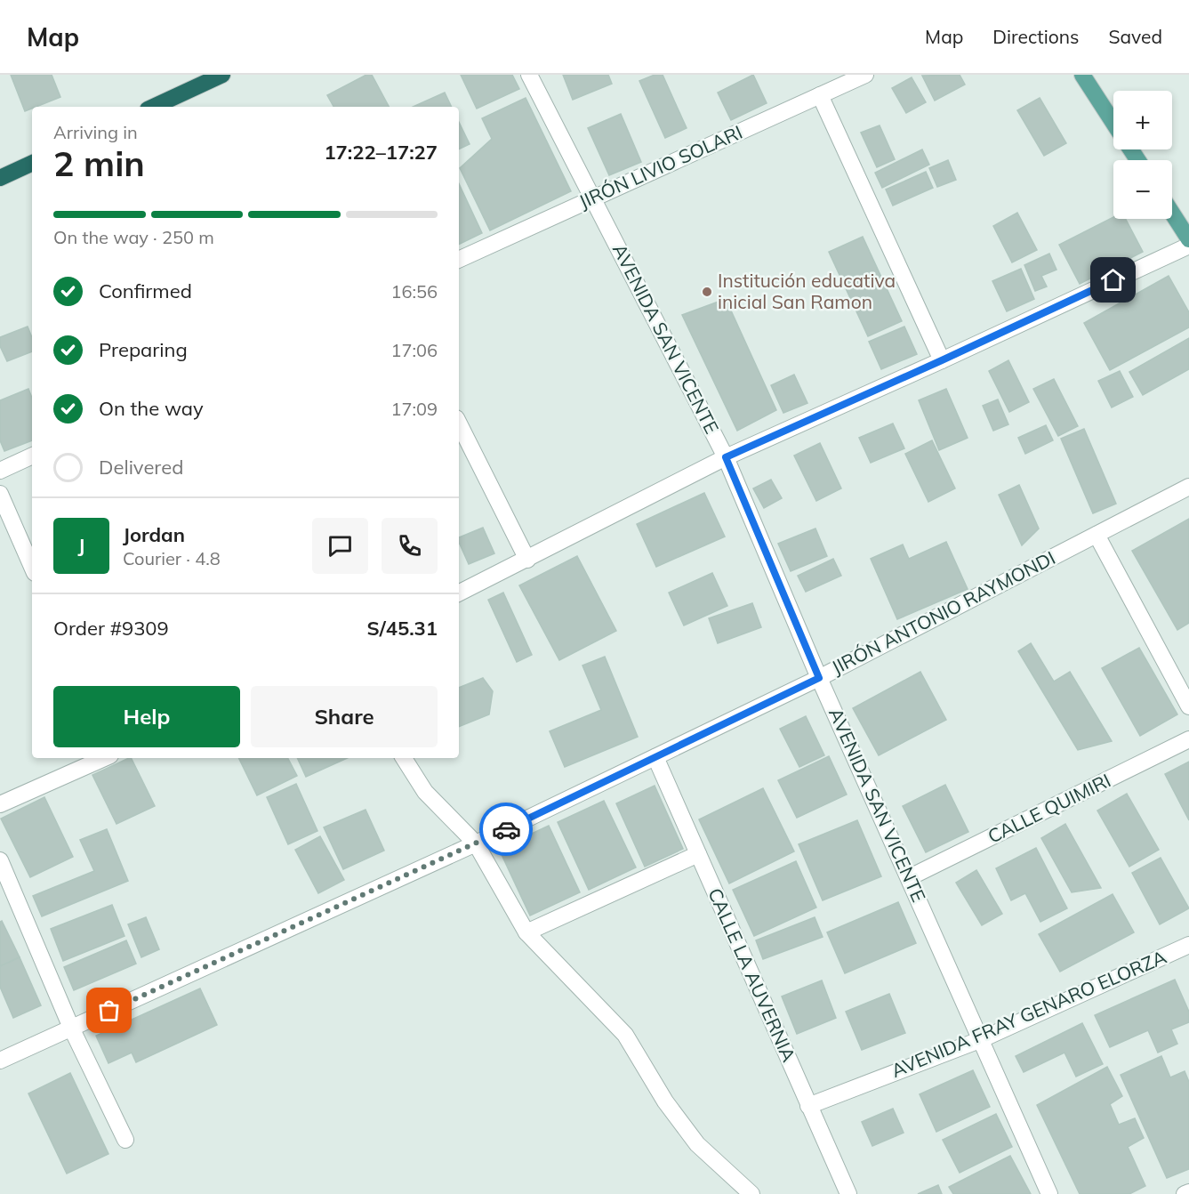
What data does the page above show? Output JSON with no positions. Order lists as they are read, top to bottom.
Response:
{
  "streets": {
    "street": [
      "JIRÓN LIVIO SOLARI",
      "AVENIDA SAN VICENTE",
      "JIRÓN ANTONIO RAYMONDI",
      "CALLE QUIMIRI",
      "CALLE LA AUVERNIA",
      "AVENIDA FRAY GENARO ELORZA"
    ]
  },
  "crossings": [
    ["JIRÓN LIVIO SOLARI", "AVENIDA SAN VICENTE"],
    ["AVENIDA SAN VICENTE", "JIRÓN ANTONIO RAYMONDI"],
    ["AVENIDA SAN VICENTE", "CALLE QUIMIRI"],
    ["AVENIDA SAN VICENTE", "AVENIDA FRAY GENARO ELORZA"],
    ["JIRÓN ANTONIO RAYMONDI", "CALLE LA AUVERNIA"],
    ["CALLE LA AUVERNIA", "AVENIDA FRAY GENARO ELORZA"]
  ],
  "places": ["Institución educativa inicial San Ramon"],
  "page": {
    "header": "Map",
    "nav": ["Map", "Directions", "Saved"],
    "map_buttons": ["+", "−"],
    "heading": ["2 min", "Arriving in", "17:22–17:27"],
    "panel": [
      "Jordan",
      "Courier · 4.8",
      "Order #9309",
      "S/45.31"
    ],
    "bar": "On the way · 250 m",
    "list": [
      ["Confirmed", "16:56"],
      ["Preparing", "17:06"],
      ["On the way", "17:09"],
      "Delivered"
    ],
    "round": "J",
    "buttons": ["Help", "Share"]
  }
}
